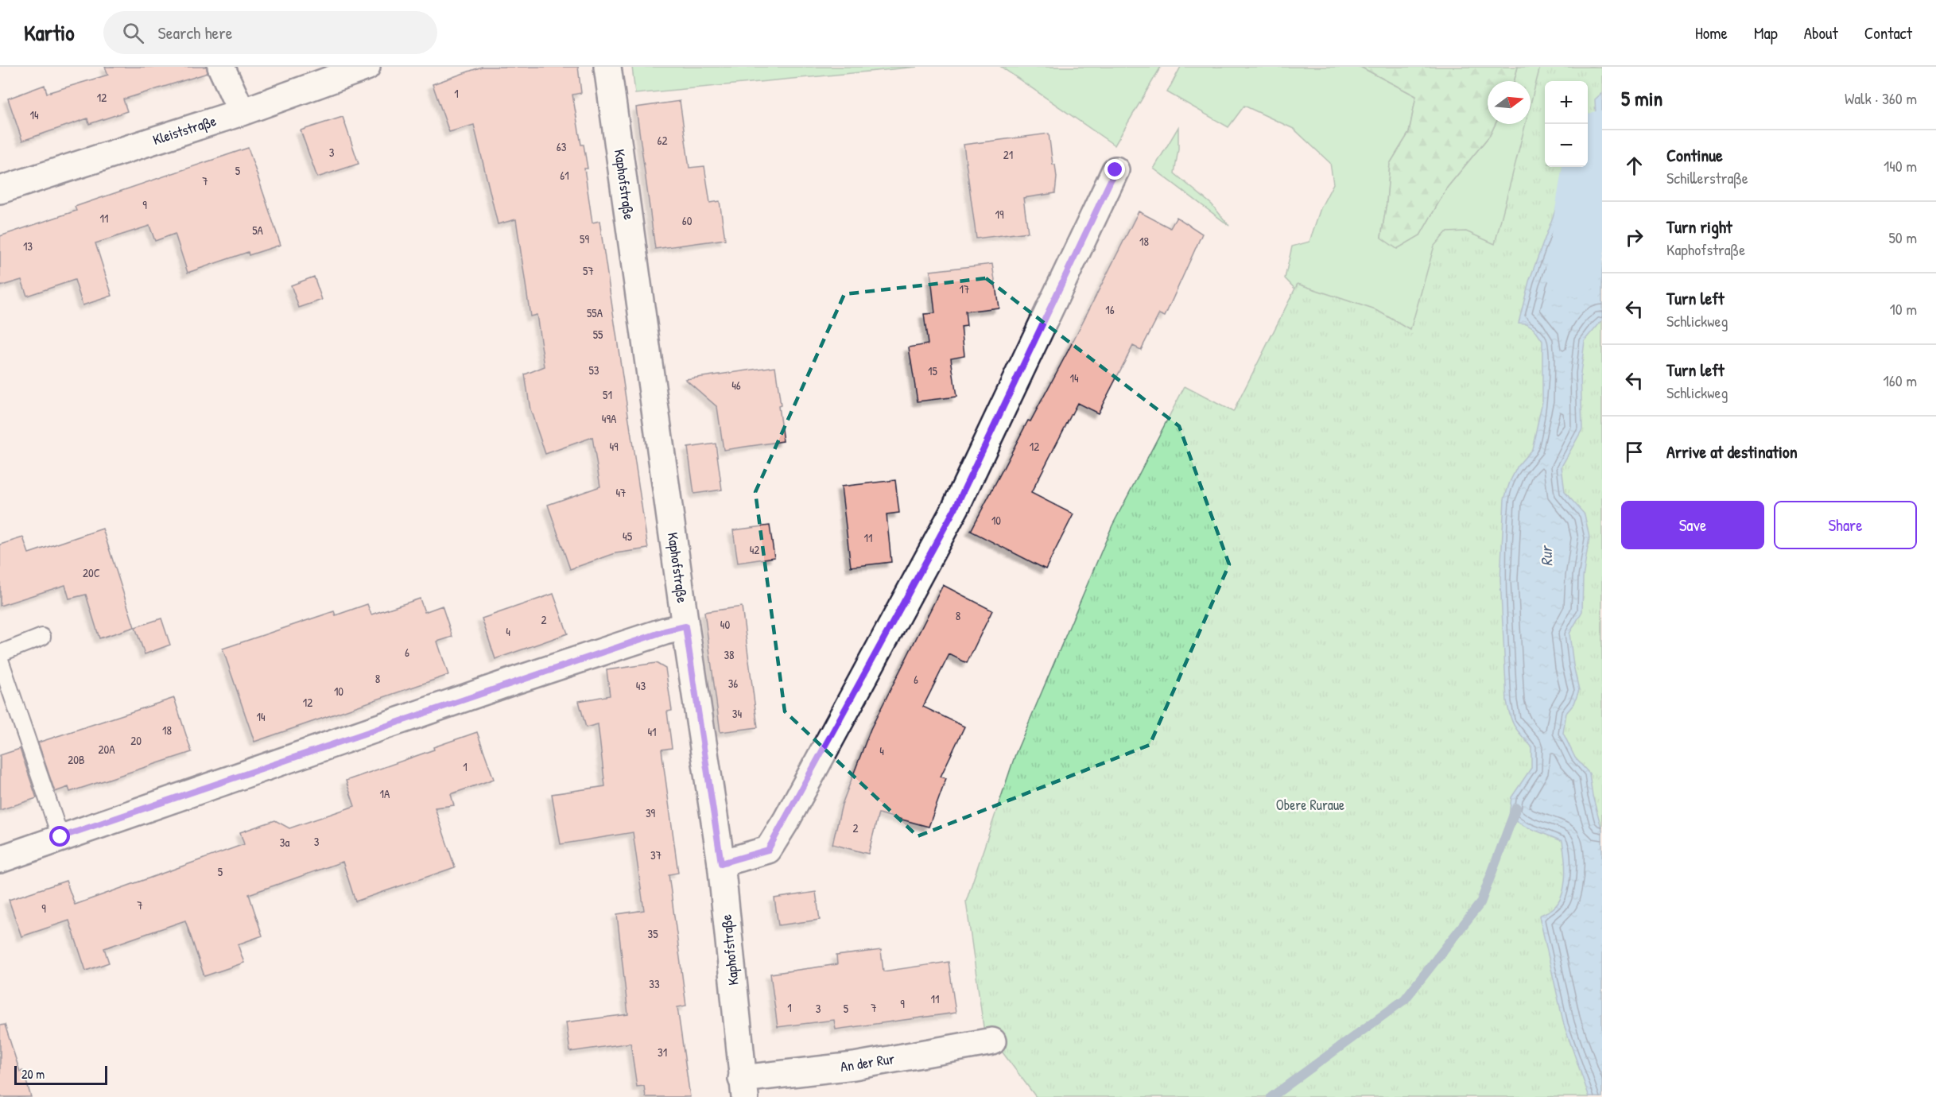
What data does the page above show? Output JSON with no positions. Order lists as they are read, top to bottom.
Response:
{
  "streets": {
    "street": ["Kleiststraße", "Kaphofstraße", "An der Rur"]
  },
  "crossings": [
    ["Kaphofstraße", "An der Rur"]
  ],
  "water": ["Rur"],
  "parks": ["Obere Ruraue"],
  "house_numbers": [
    "1",
    "12",
    "14",
    "62",
    "63",
    "3",
    "21",
    "5",
    "61",
    "7",
    "9",
    "19",
    "11",
    "60",
    "5A",
    "59",
    "18",
    "13",
    "57",
    "17",
    "16",
    "55A",
    "55",
    "53",
    "15",
    "14",
    "46",
    "51",
    "49A",
    "49",
    "12",
    "47",
    "10",
    "45",
    "11",
    "42",
    "20C",
    "8",
    "2",
    "40",
    "4",
    "6",
    "38",
    "8",
    "6",
    "36",
    "43",
    "10",
    "12",
    "34",
    "14",
    "18",
    "41",
    "20",
    "20A",
    "4",
    "20B",
    "1",
    "1A",
    "39",
    "2",
    "3",
    "3a",
    "37",
    "5",
    "7",
    "9",
    "35",
    "33",
    "11",
    "9",
    "1",
    "7",
    "3",
    "5",
    "31"
  ],
  "scale_bar": "20 m",
  "north": "right",
  "page": {
    "header": "Kartio",
    "search": "Search here",
    "nav": [
      "Home",
      "Map",
      "About",
      "Contact"
    ],
    "heading": ["5 min", "Walk · 360 m"],
    "map_buttons": ["+", "−"],
    "list": [
      ["Continue", "Schillerstraße", "140 m"],
      ["Turn right", "Kaphofstraße", "50 m"],
      ["Turn left", "Schlickweg", "10 m"],
      ["Turn left", "Schlickweg", "160 m"],
      "Arrive at destination"
    ],
    "buttons": ["Save", "Share"],
    "scale": "20 m"
  }
}
